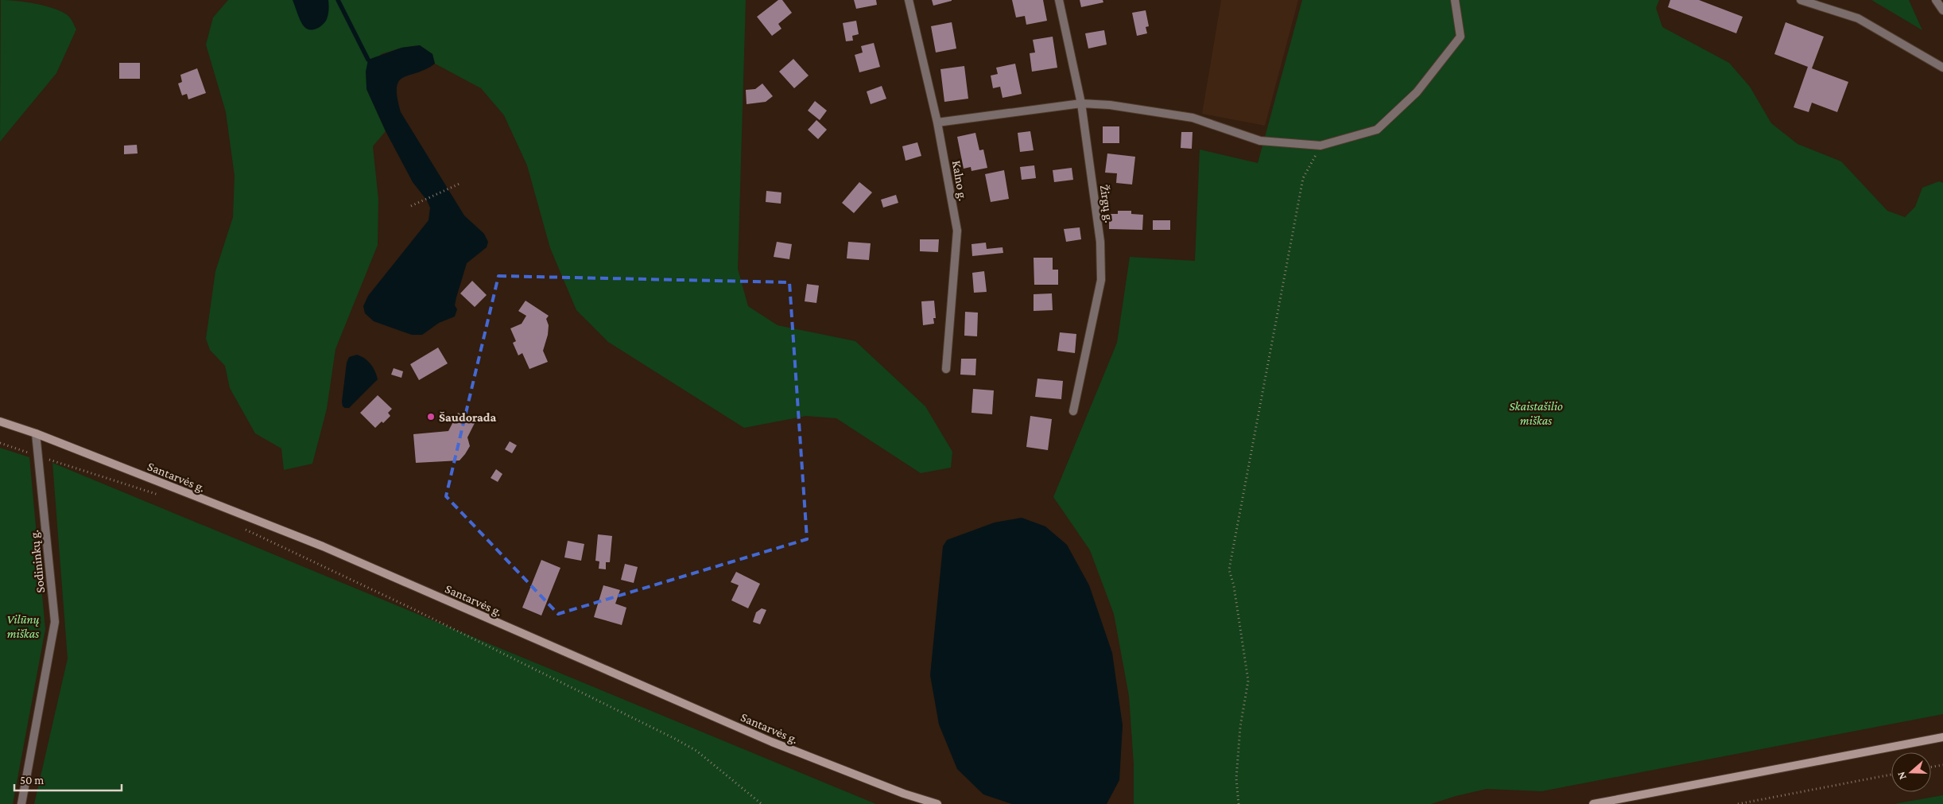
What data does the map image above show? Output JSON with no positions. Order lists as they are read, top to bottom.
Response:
{
  "streets": {
    "main road": ["Santarvės g."],
    "street": ["Kalno g.", "Žirgų g.", "Sodininkų g."]
  },
  "crossings": [
    ["Santarvės g.", "Sodininkų g."]
  ],
  "parks": ["Skaistašilio miškas", "Vilūnų miškas"],
  "places": ["Šaudorada"],
  "scale_bar": "50 m",
  "north": "left"
}
